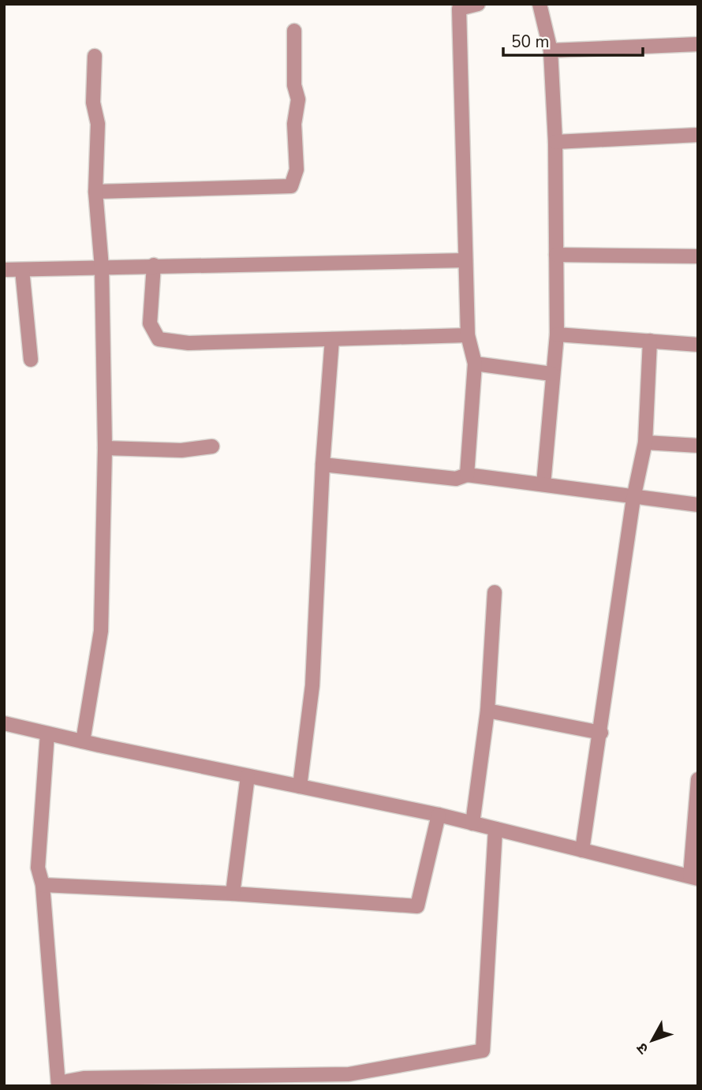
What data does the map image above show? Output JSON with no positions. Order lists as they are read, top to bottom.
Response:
{
  "scale_bar": "50 m",
  "north": "bottom left"
}
